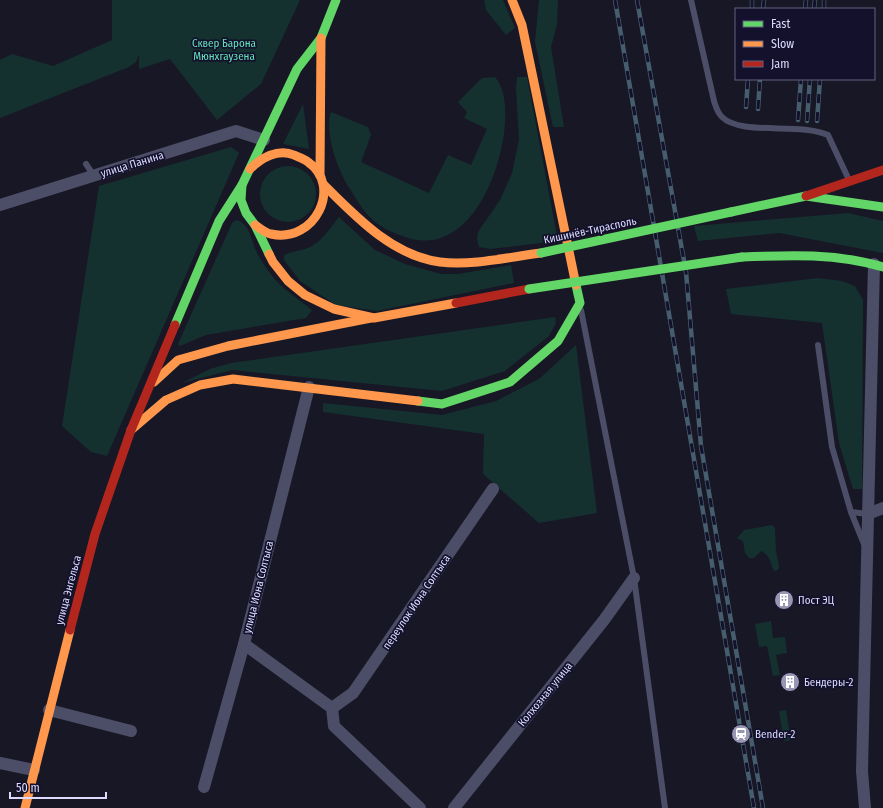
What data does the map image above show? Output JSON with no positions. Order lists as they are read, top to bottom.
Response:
{
  "streets": {
    "main road": ["Кишинёв-Тирасполь", "улица Энгельса"],
    "street": [
      "улица Панина",
      "улица Иона Солтыса",
      "переулок Иона Солтыса",
      "Колхозная улица"
    ]
  },
  "crossings": [
    ["Кишинёв-Тирасполь", "улица Энгельса"]
  ],
  "parks": ["Сквер Барона Мюнхгаузена"],
  "places": {
    "building": ["Пост ЭЦ", "Бендеры-2"],
    "station": ["Bender-2"]
  },
  "legend": ["Fast", "Slow", "Jam"],
  "scale_bar": "50 m"
}
